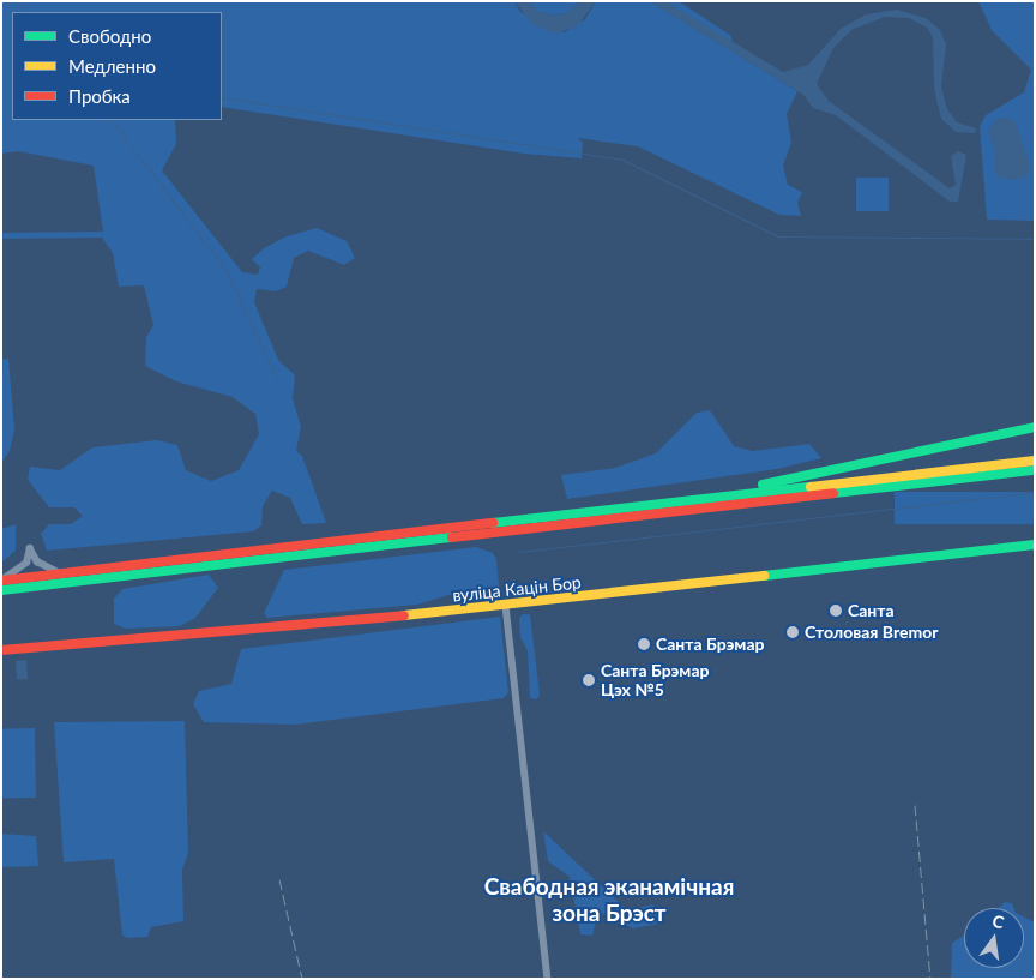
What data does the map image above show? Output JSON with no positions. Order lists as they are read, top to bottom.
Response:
{
  "streets": {
    "main road": ["вуліца Кацін Бор"]
  },
  "districts": ["Свабодная эканамічная зона Брэст"],
  "places": [
    "Санта",
    "Столовая Bremor",
    "Санта Брэмар",
    "Санта Брэмар Цэх №5"
  ],
  "legend": ["Свободно", "Медленно", "Пробка"],
  "north": "top"
}
